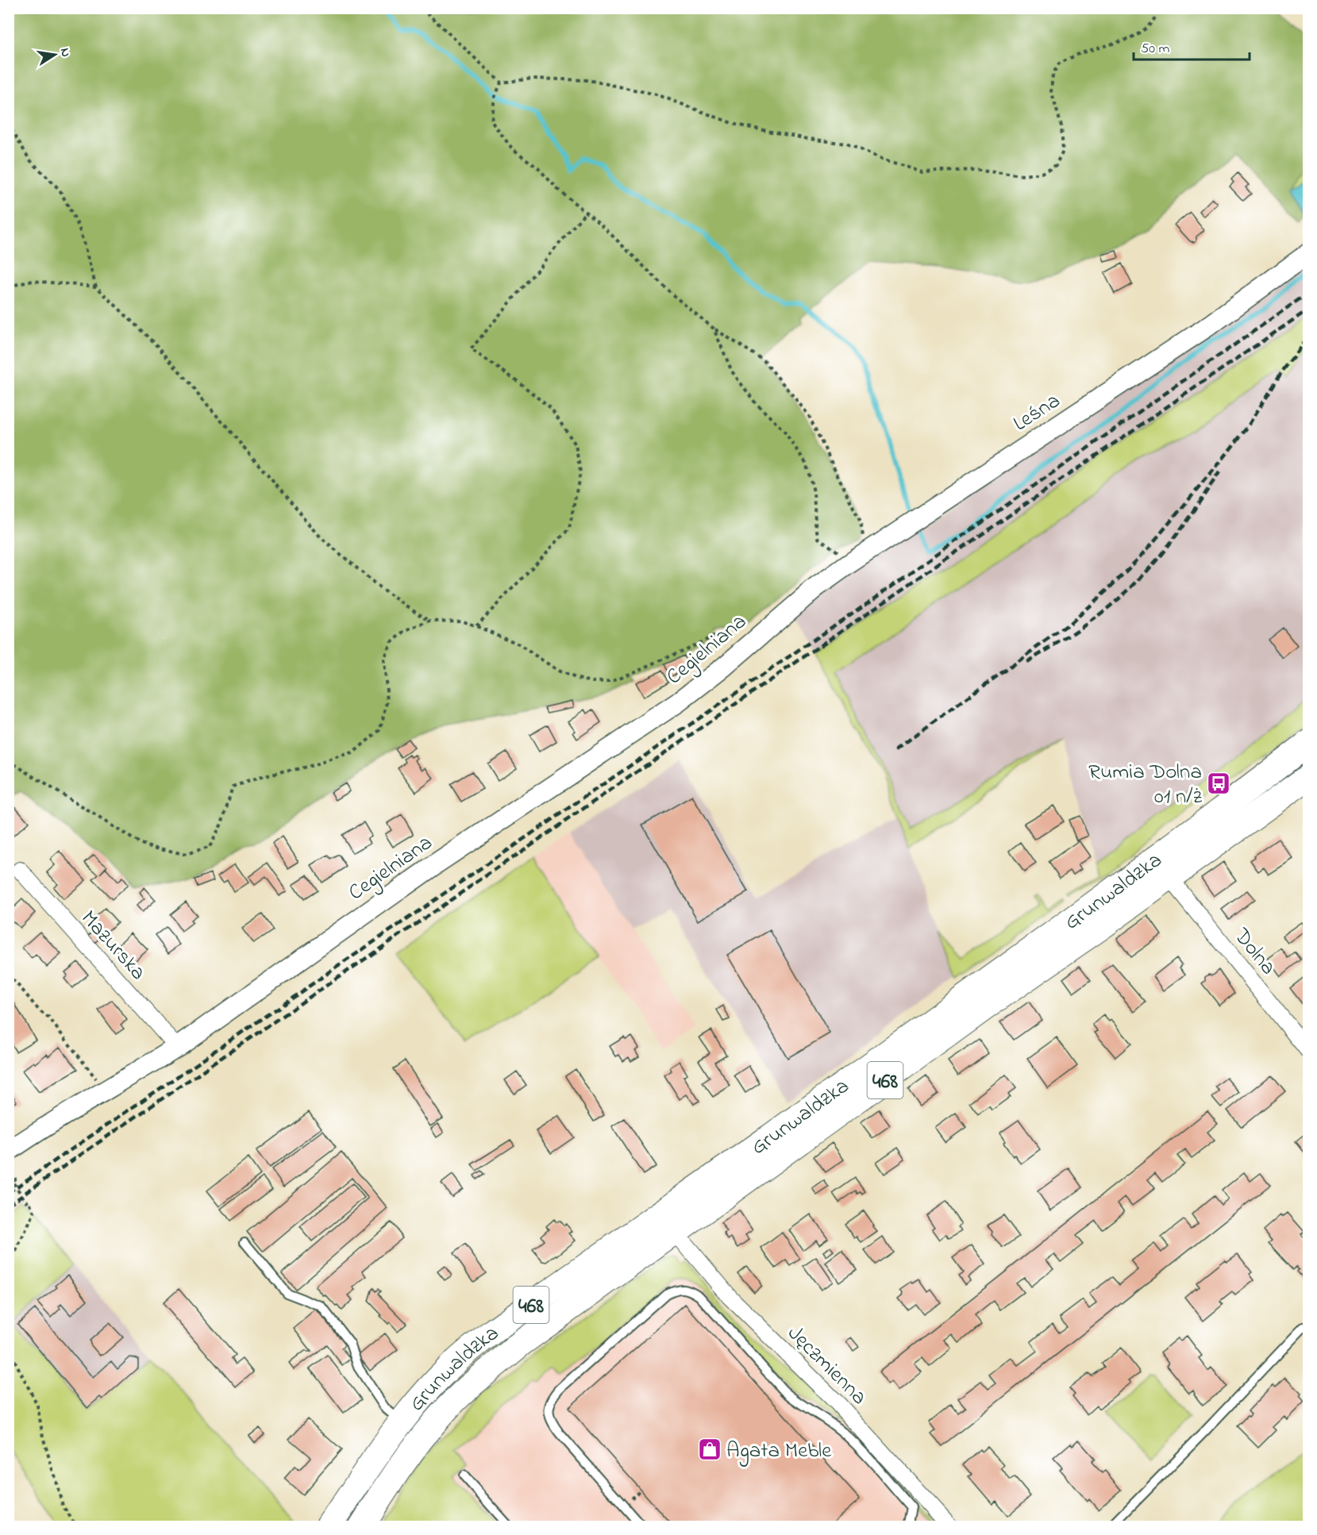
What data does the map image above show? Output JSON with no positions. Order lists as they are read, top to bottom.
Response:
{
  "streets": {
    "main road": ["Grunwaldzka", "468"],
    "street": [
      "Leśna",
      "Cegielniana",
      "Mazurska",
      "Dolna",
      "Jęczmienna"
    ]
  },
  "crossings": [
    ["Leśna", "Cegielniana"],
    ["Cegielniana", "Mazurska"],
    ["Grunwaldzka", "Dolna"],
    ["Grunwaldzka", "Jęczmienna"]
  ],
  "places": {
    "bus stop": ["Rumia Dolna 01 n/ż"],
    "shop": ["Agata Meble"]
  },
  "scale_bar": "50 m",
  "north": "right"
}
